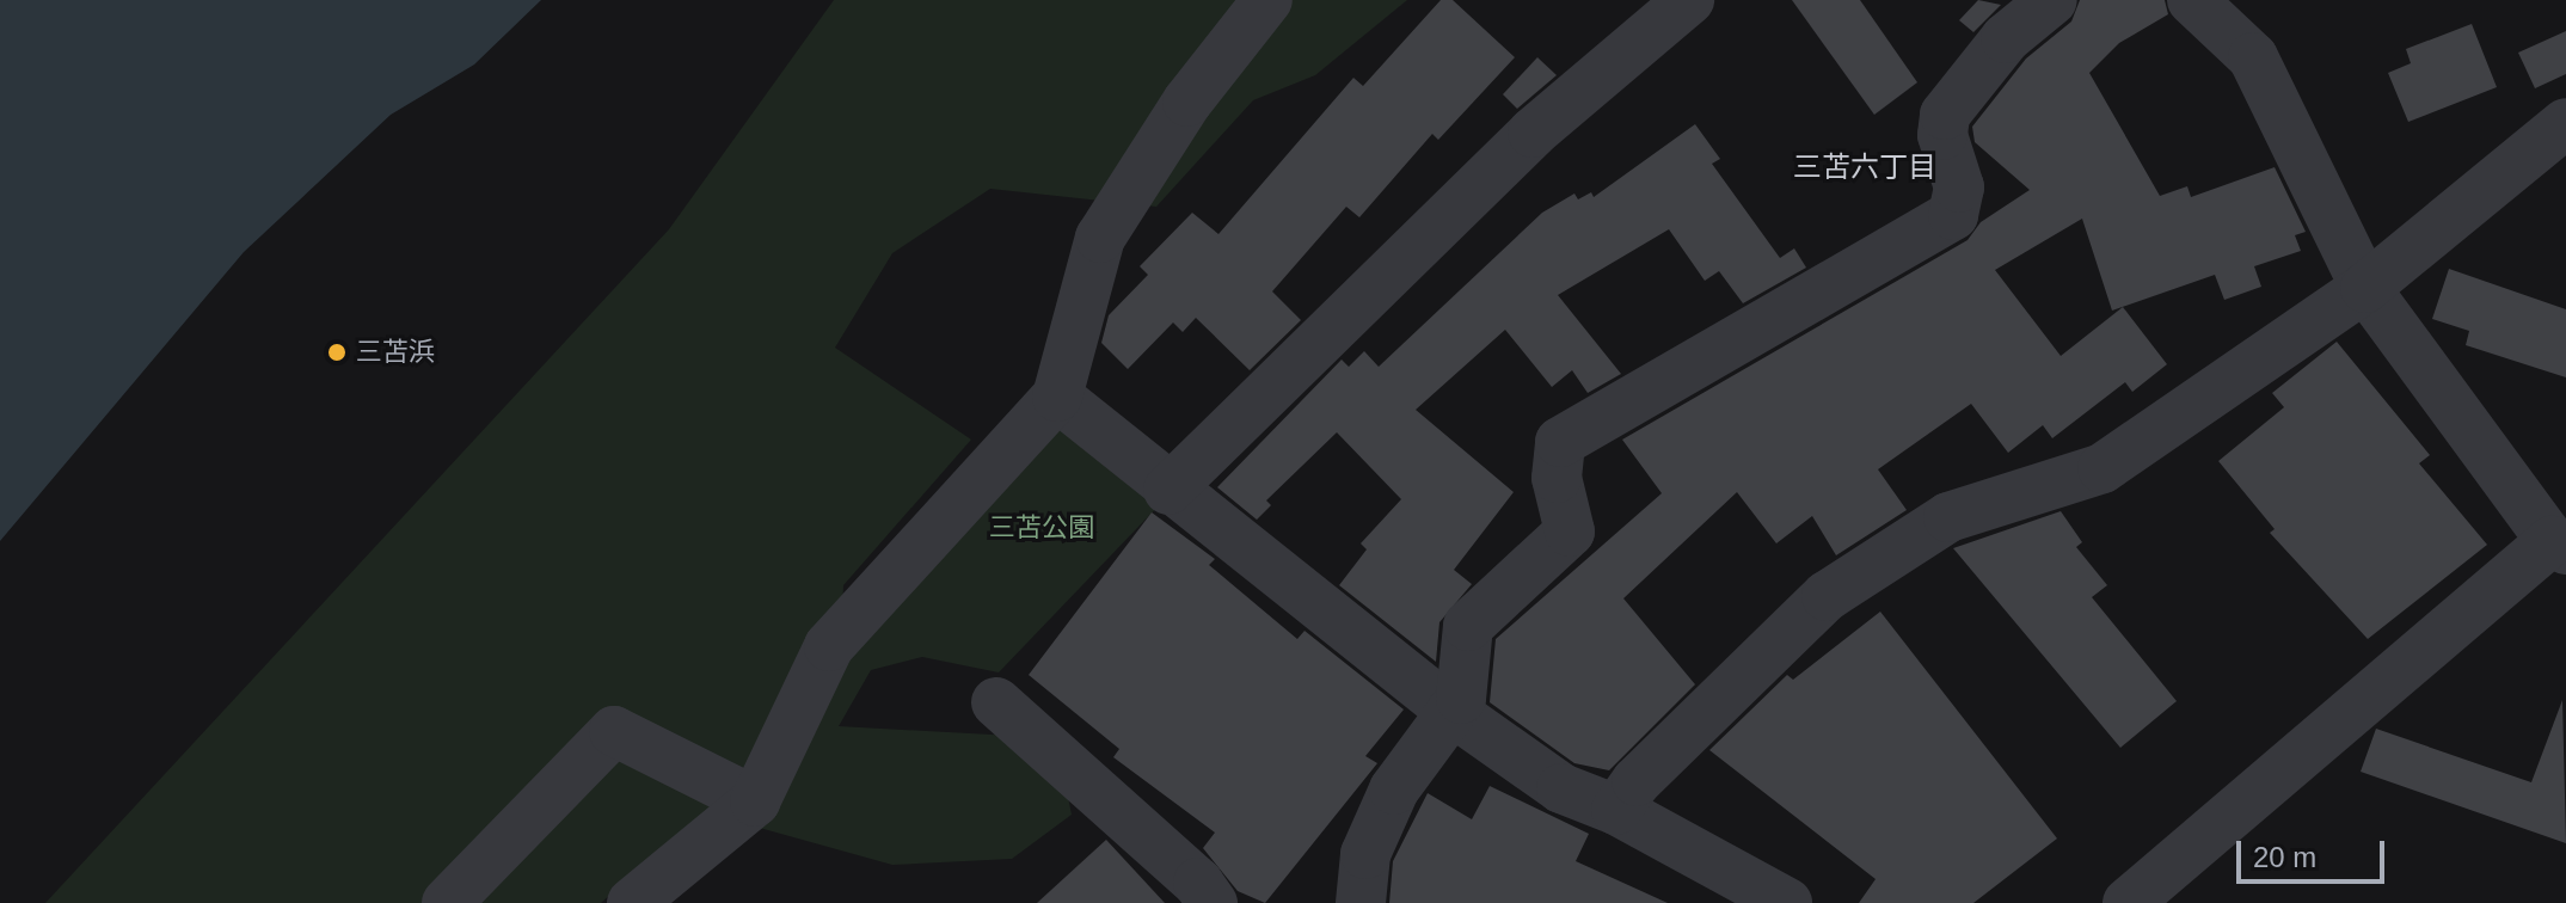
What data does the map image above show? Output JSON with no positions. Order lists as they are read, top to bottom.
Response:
{
  "districts": ["三苫六丁目"],
  "parks": ["三苫公園"],
  "places": ["三苫浜"],
  "scale_bar": "20 m"
}
